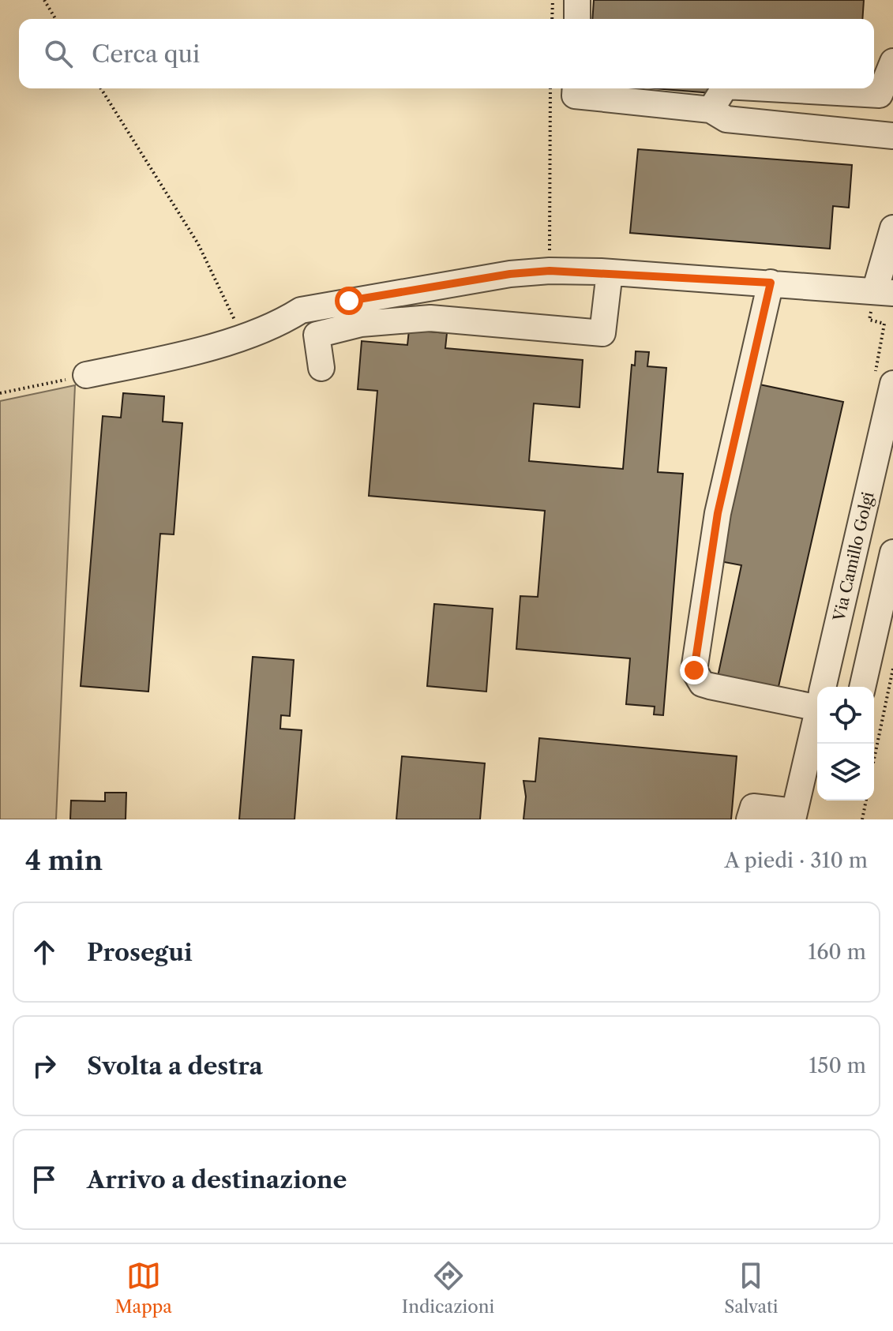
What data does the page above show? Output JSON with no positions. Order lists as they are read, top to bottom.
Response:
{
  "streets": {
    "street": ["Via Camillo Golgi"]
  },
  "page": {
    "search": "Cerca qui",
    "heading": ["4 min", "A piedi · 310 m"],
    "list": [
      ["Prosegui", "160 m"],
      ["Svolta a destra", "150 m"],
      "Arrivo a destinazione"
    ],
    "nav": ["Mappa", "Indicazioni", "Salvati"]
  }
}
